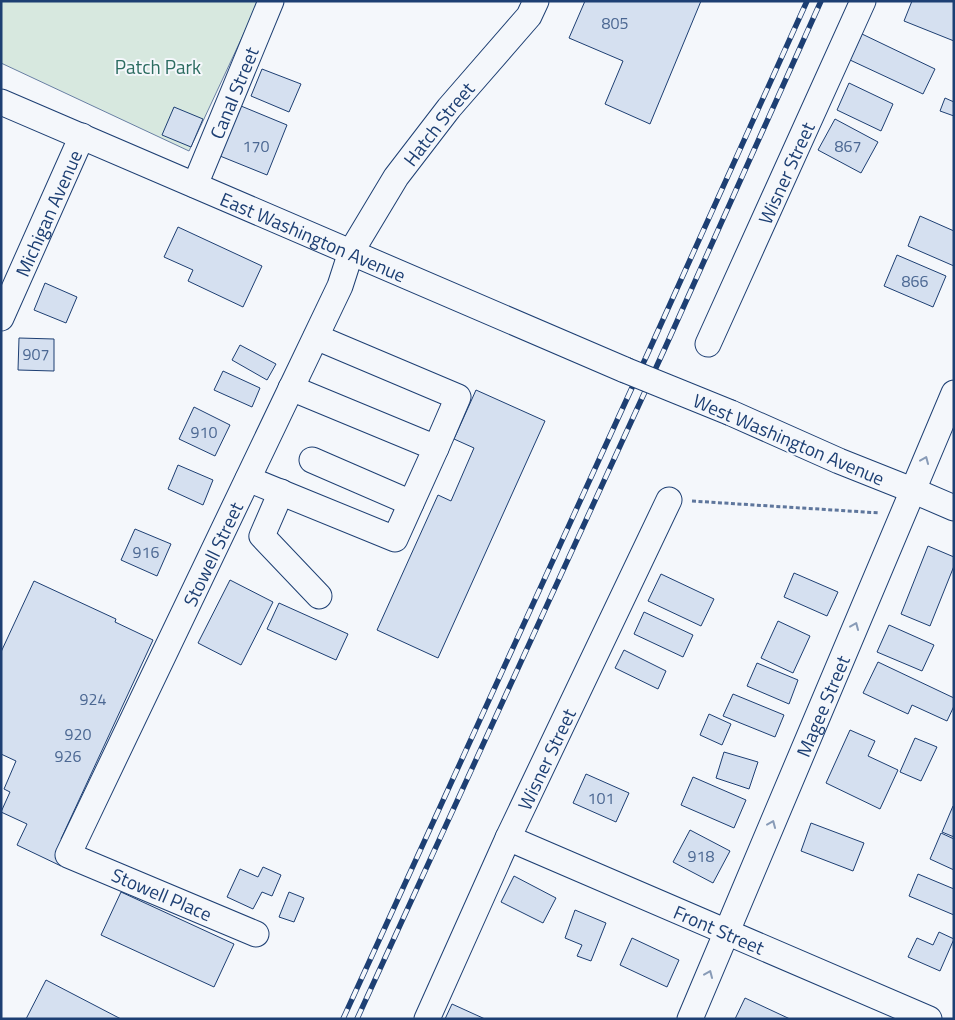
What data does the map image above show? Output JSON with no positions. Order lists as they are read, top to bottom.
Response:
{
  "streets": {
    "street": [
      "Canal Street",
      "Hatch Street",
      "Wisner Street",
      "Michigan Avenue",
      "East Washington Avenue",
      "West Washington Avenue",
      "Stowell Street",
      "Magee Street",
      "Stowell Place",
      "Front Street"
    ]
  },
  "crossings": [
    ["Canal Street", "East Washington Avenue"],
    ["Hatch Street", "East Washington Avenue"],
    ["Hatch Street", "Stowell Street"],
    ["Wisner Street", "Front Street"],
    ["Michigan Avenue", "East Washington Avenue"],
    ["East Washington Avenue", "West Washington Avenue"],
    ["East Washington Avenue", "Stowell Street"],
    ["West Washington Avenue", "Magee Street"],
    ["Stowell Street", "Stowell Place"],
    ["Magee Street", "Front Street"]
  ],
  "one_way": ["Magee Street"],
  "parks": ["Patch Park"],
  "house_numbers": [
    "805",
    "170",
    "867",
    "866",
    "907",
    "910",
    "916",
    "924",
    "920",
    "926",
    "101",
    "918"
  ]
}
